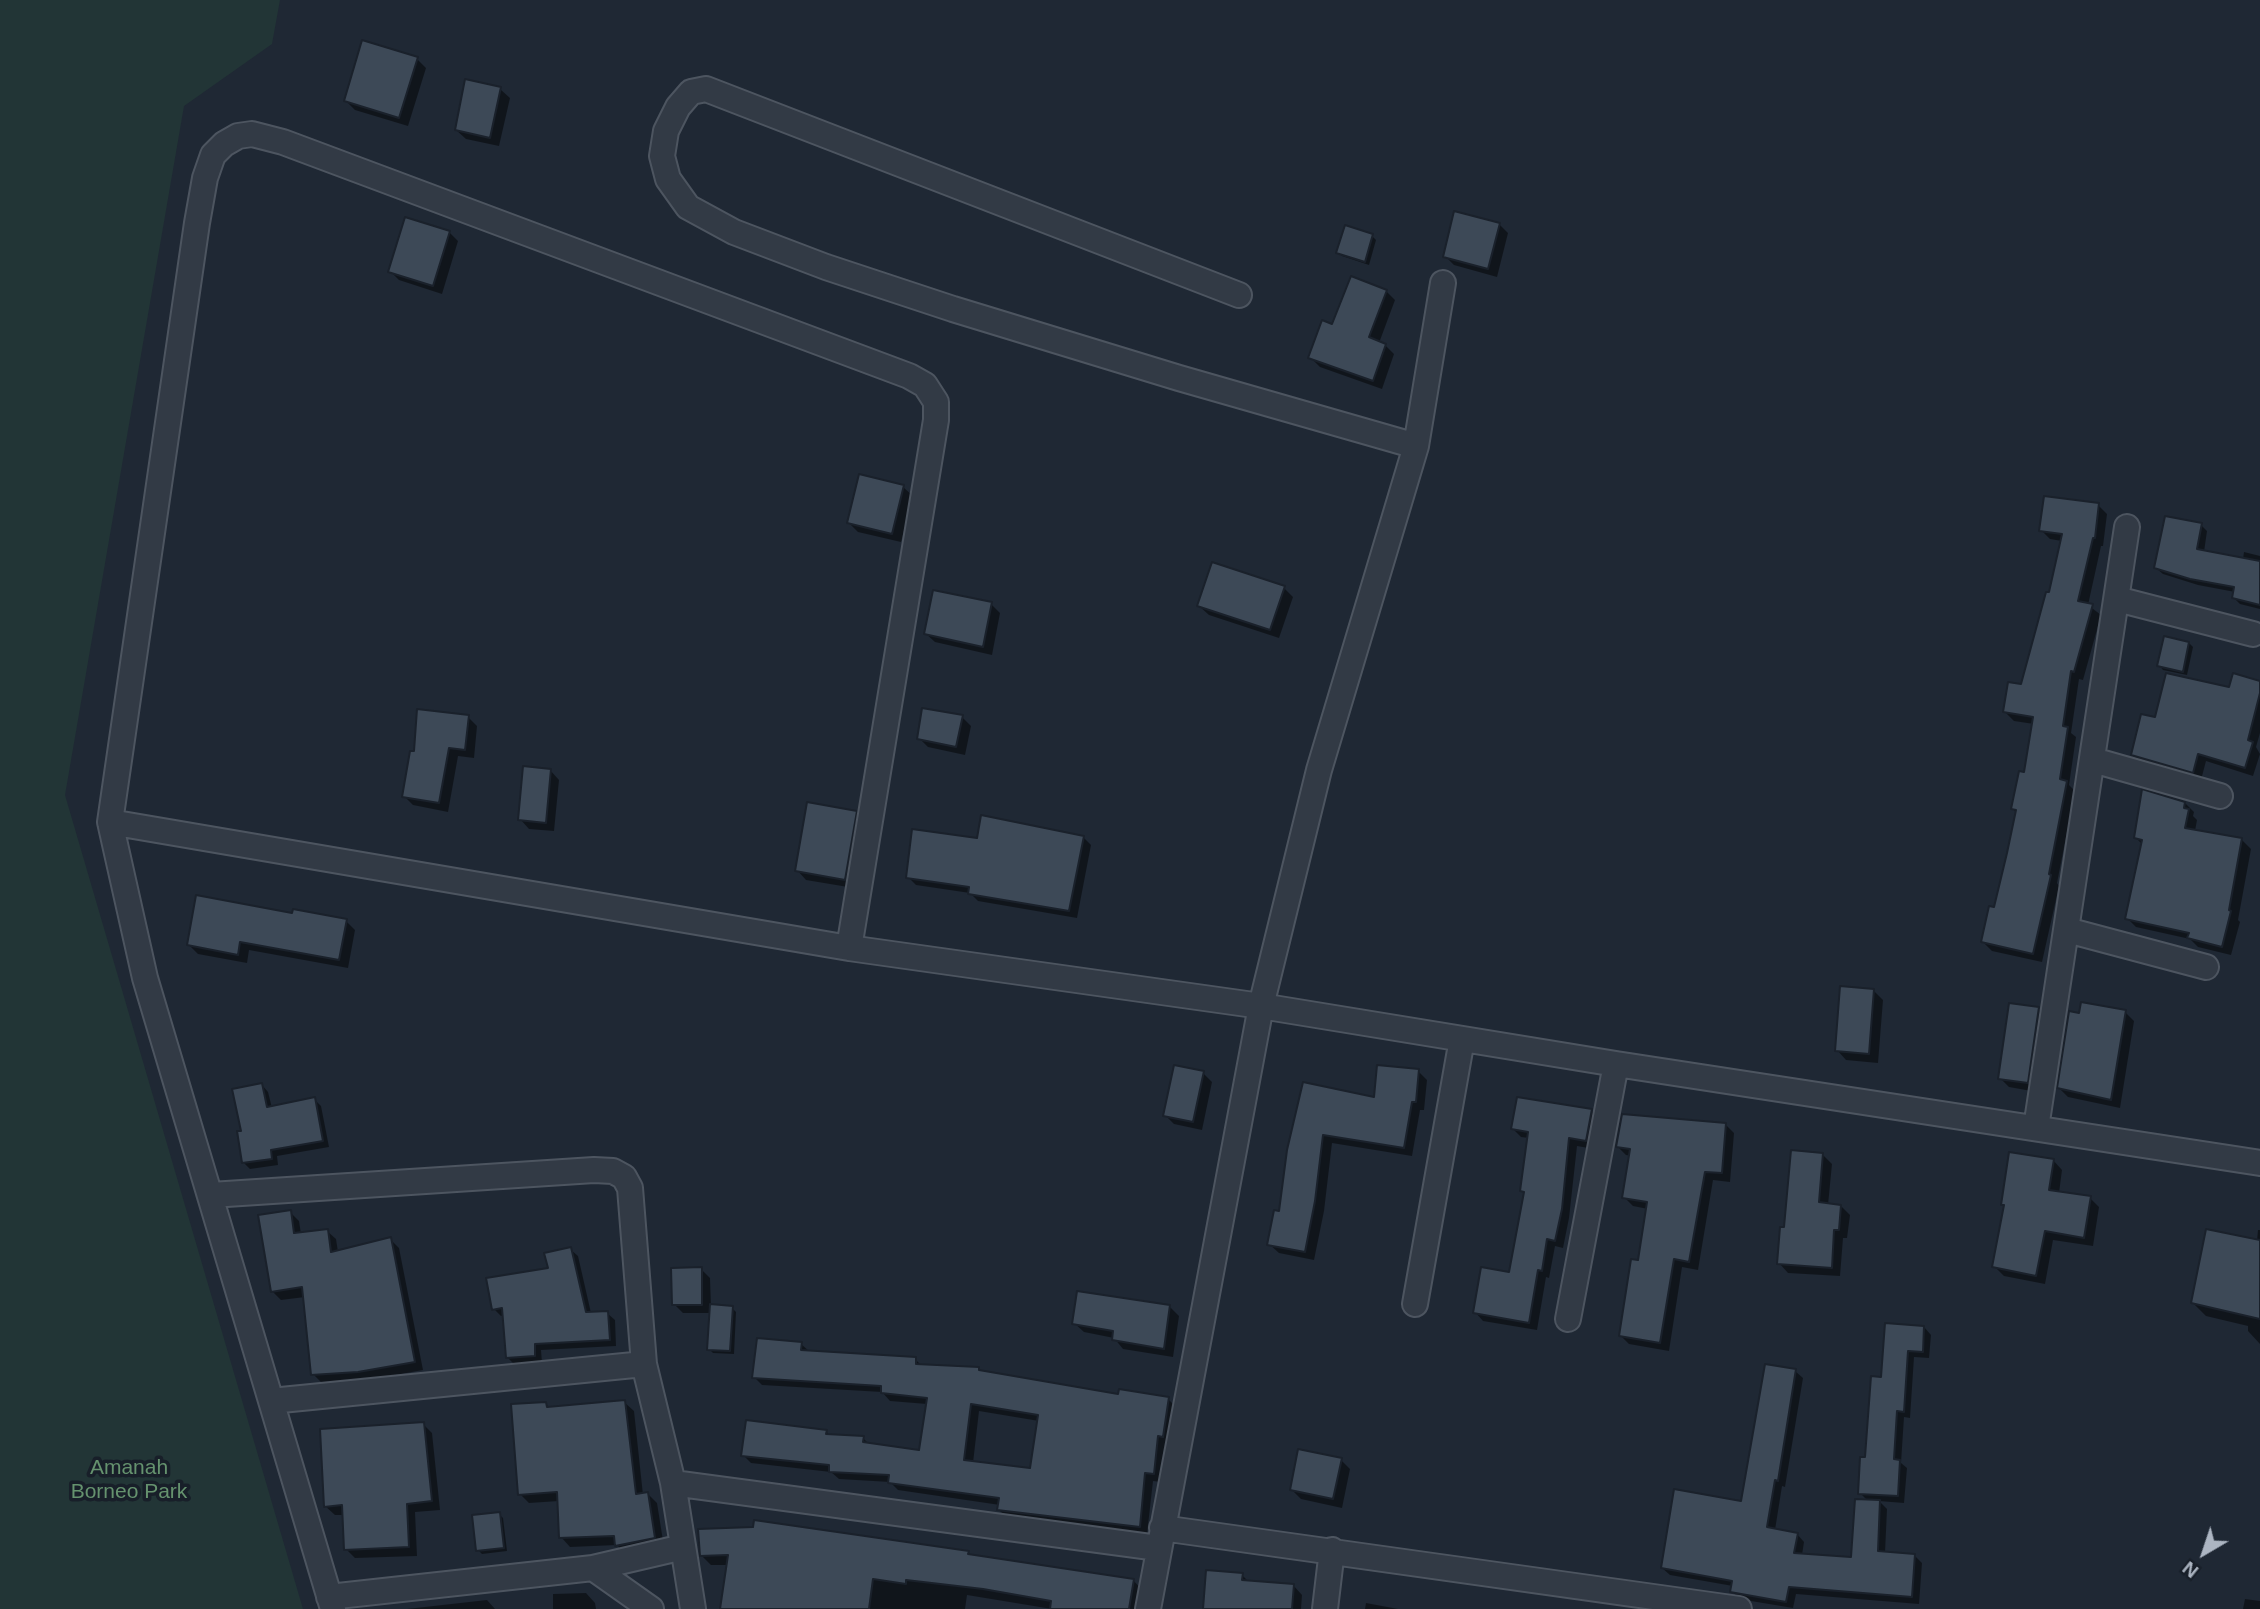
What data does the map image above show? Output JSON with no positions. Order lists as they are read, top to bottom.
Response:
{
  "parks": ["Amanah Borneo Park"],
  "north": "bottom left"
}
